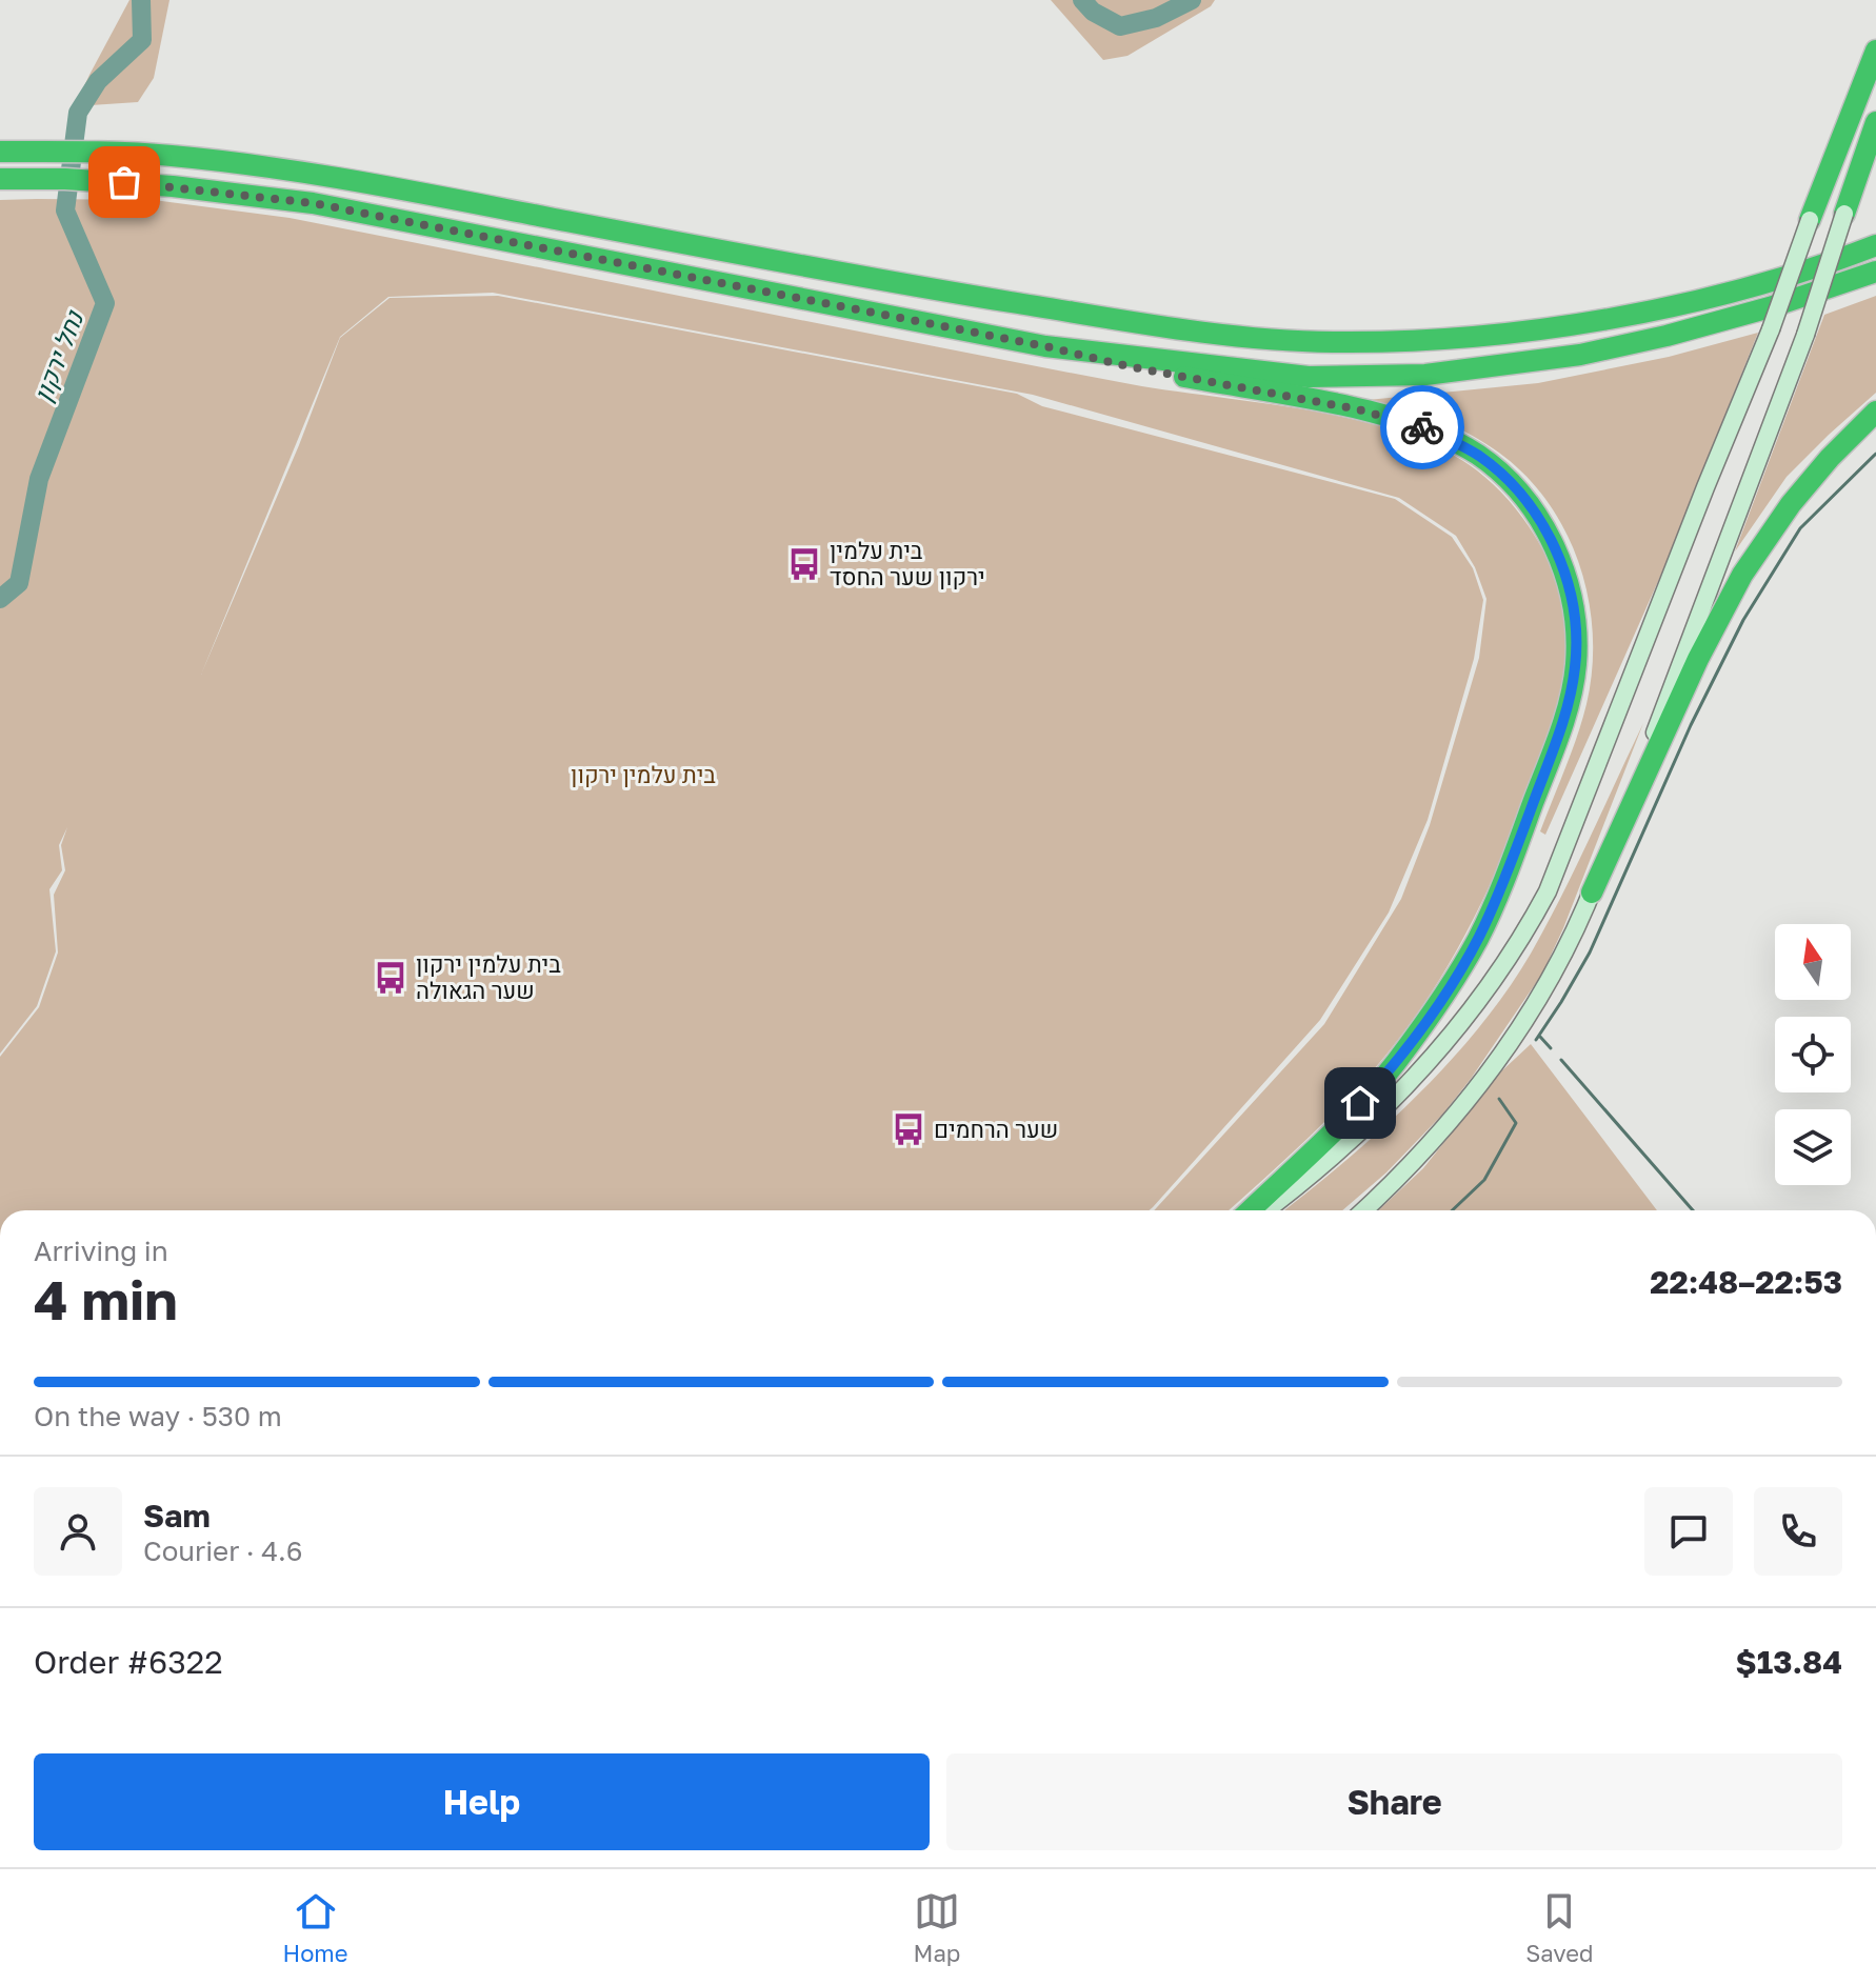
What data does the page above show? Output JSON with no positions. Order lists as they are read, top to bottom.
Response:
{
  "water": ["נחל ירקון"],
  "parks": ["בית עלמין ירקון"],
  "places": {
    "bus stop": ["בית עלמין ירקון שער החסד", "בית עלמין ירקון שער הגאולה", "שער הרחמים"]
  },
  "north": "top",
  "page": {
    "heading": ["4 min", "Arriving in", "22:48–22:53"],
    "panel": [
      "Sam",
      "Courier · 4.6",
      "Order #6322",
      "$13.84"
    ],
    "bar": "On the way · 530 m",
    "buttons": ["Help", "Share"],
    "tabs": ["Home", "Map", "Saved"]
  }
}
